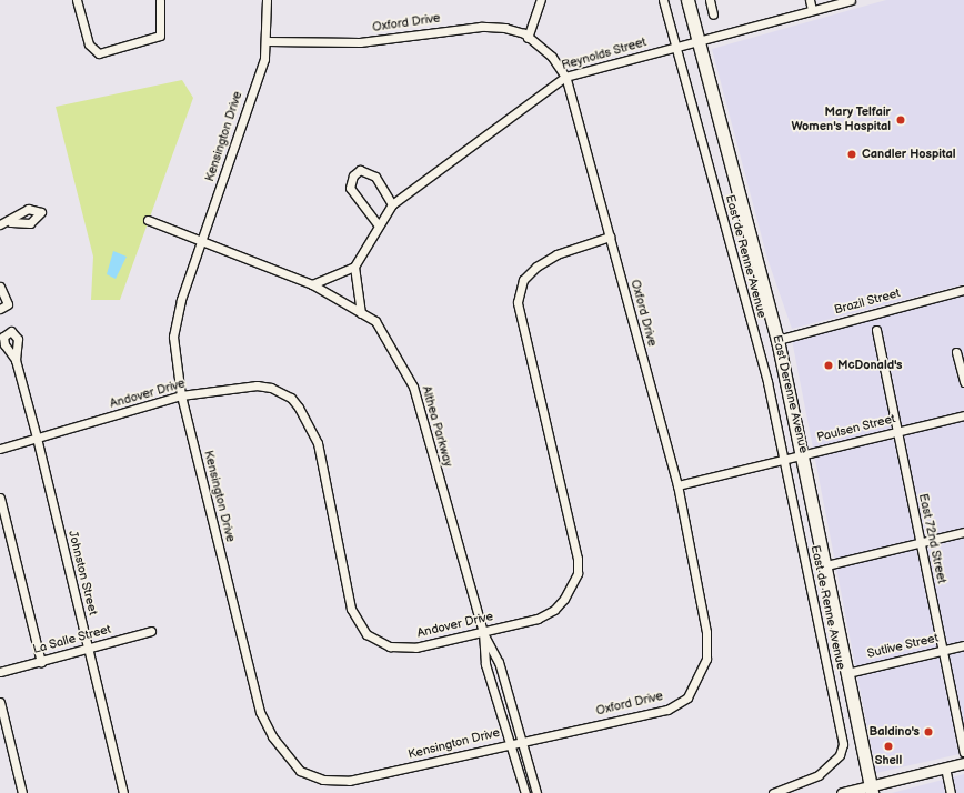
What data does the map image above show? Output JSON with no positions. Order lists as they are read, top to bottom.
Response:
{
  "streets": {
    "highway": ["East Derenne Avenue"],
    "street": [
      "Oxford Drive",
      "Reynolds Street",
      "Kensington Drive",
      "East de Renne Avenue",
      "Brazil Street",
      "Andover Drive",
      "Althea Parkway",
      "Paulsen Street",
      "East 72nd Street",
      "Johnston Street",
      "La Salle Street",
      "Sutlive Street"
    ]
  },
  "crossings": [
    ["Oxford Drive", "Reynolds Street"],
    ["Oxford Drive", "Kensington Drive"],
    ["Oxford Drive", "Andover Drive"],
    ["Oxford Drive", "Althea Parkway"],
    ["Oxford Drive", "Paulsen Street"],
    ["Reynolds Street", "East de Renne Avenue"],
    ["Reynolds Street", "East Derenne Avenue"],
    ["Kensington Drive", "Andover Drive"],
    ["Kensington Drive", "Althea Parkway"],
    ["East de Renne Avenue", "Paulsen Street"],
    ["Brazil Street", "East Derenne Avenue"],
    ["Andover Drive", "Althea Parkway"],
    ["Andover Drive", "Johnston Street"],
    ["East Derenne Avenue", "Paulsen Street"],
    ["East Derenne Avenue", "Sutlive Street"],
    ["Paulsen Street", "East 72nd Street"],
    ["East 72nd Street", "Sutlive Street"],
    ["Johnston Street", "La Salle Street"]
  ],
  "places": [
    "Mary Telfair Women's Hospital",
    "Candler Hospital",
    "McDonald's",
    "Baldino's",
    "Shell"
  ]
}
